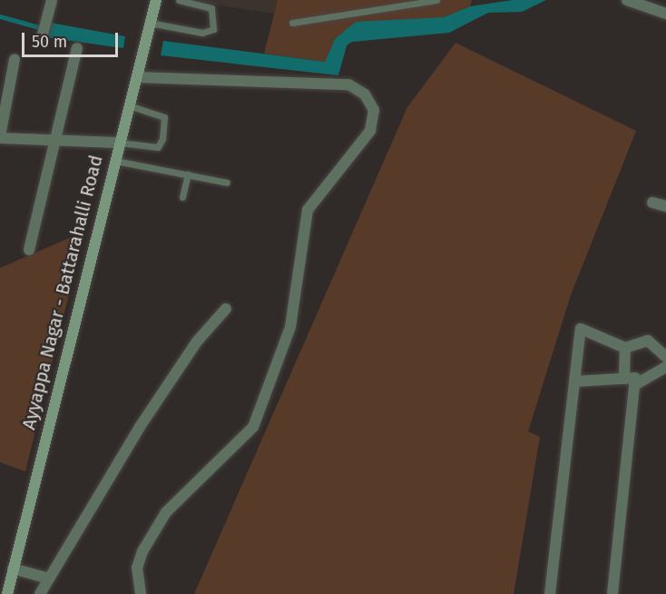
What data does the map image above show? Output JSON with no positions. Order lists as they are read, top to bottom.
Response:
{
  "streets": {
    "main road": ["Ayyappa Nagar - Battarahalli Road"]
  },
  "scale_bar": "50 m"
}
